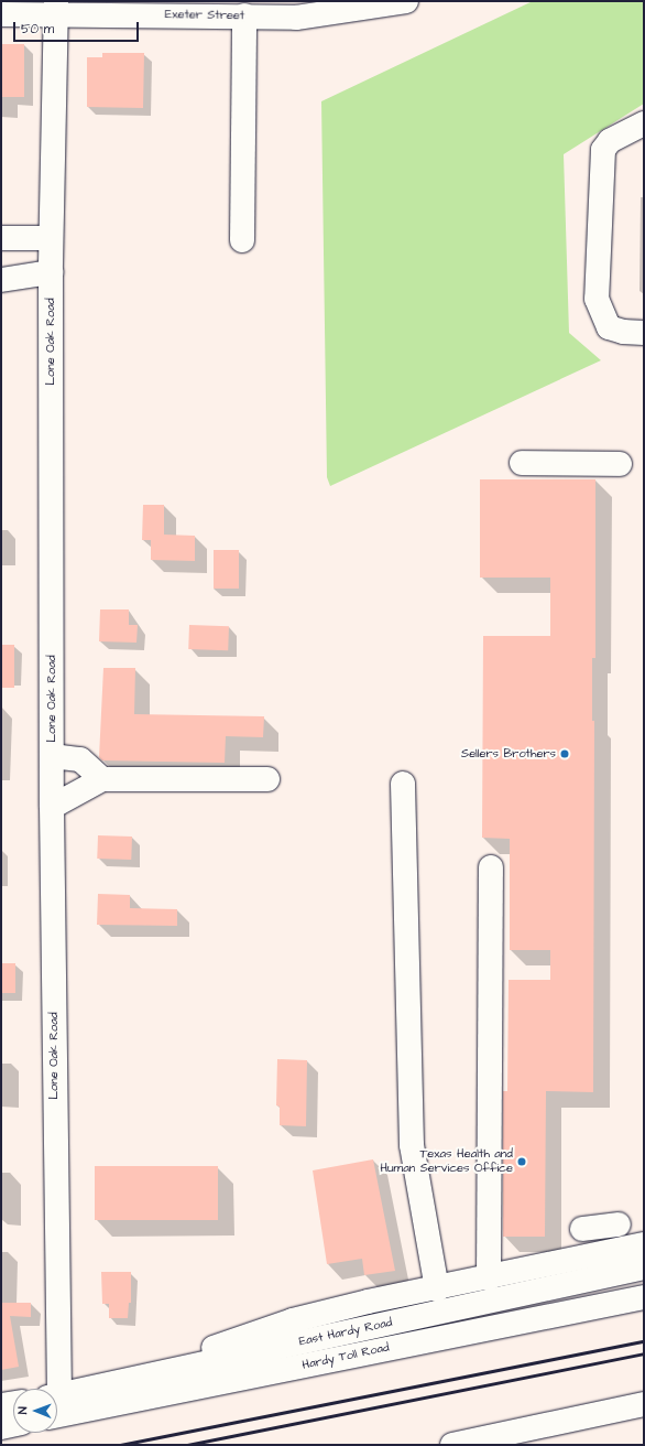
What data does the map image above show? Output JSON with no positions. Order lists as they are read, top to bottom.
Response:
{
  "streets": {
    "main road": [
      "Exeter Street",
      "Lone Oak Road",
      "East Hardy Road",
      "Hardy Toll Road"
    ]
  },
  "crossings": [
    ["Exeter Street", "Lone Oak Road"]
  ],
  "places": ["Sellers Brothers", "Texas Health and Human Services Office"],
  "scale_bar": "50 m",
  "north": "left"
}
